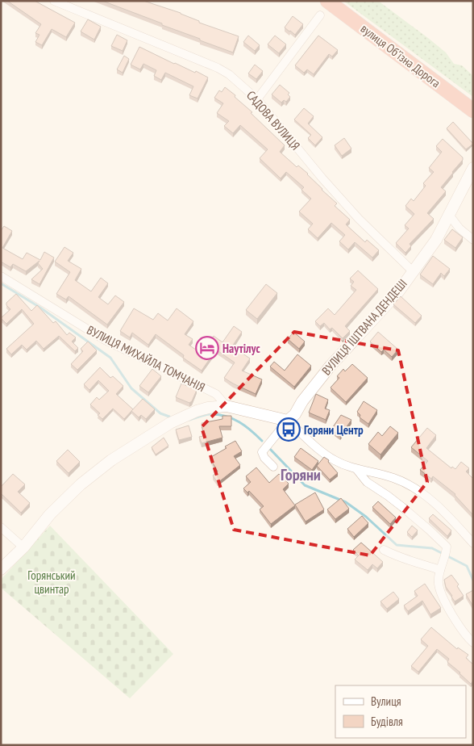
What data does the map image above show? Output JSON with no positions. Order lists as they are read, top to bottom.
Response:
{
  "streets": {
    "highway": ["вулиця Обʼїзна Дорога"],
    "street": ["САДОВА ВУЛИЦЯ", "ВУЛИЦЯ ІШТВАНА ДЕНДЕШІ", "ВУЛИЦЯ МИХАЙЛА ТОМЧАНІЯ"]
  },
  "crossings": [
    ["САДОВА ВУЛИЦЯ", "ВУЛИЦЯ ІШТВАНА ДЕНДЕШІ"]
  ],
  "districts": ["Горяни"],
  "parks": ["Горянський цвинтар"],
  "places": {
    "hotel": ["Наутілус"],
    "bus stop": ["Горяни Центр"]
  },
  "legend": ["Вулиця", "Будівля"]
}
